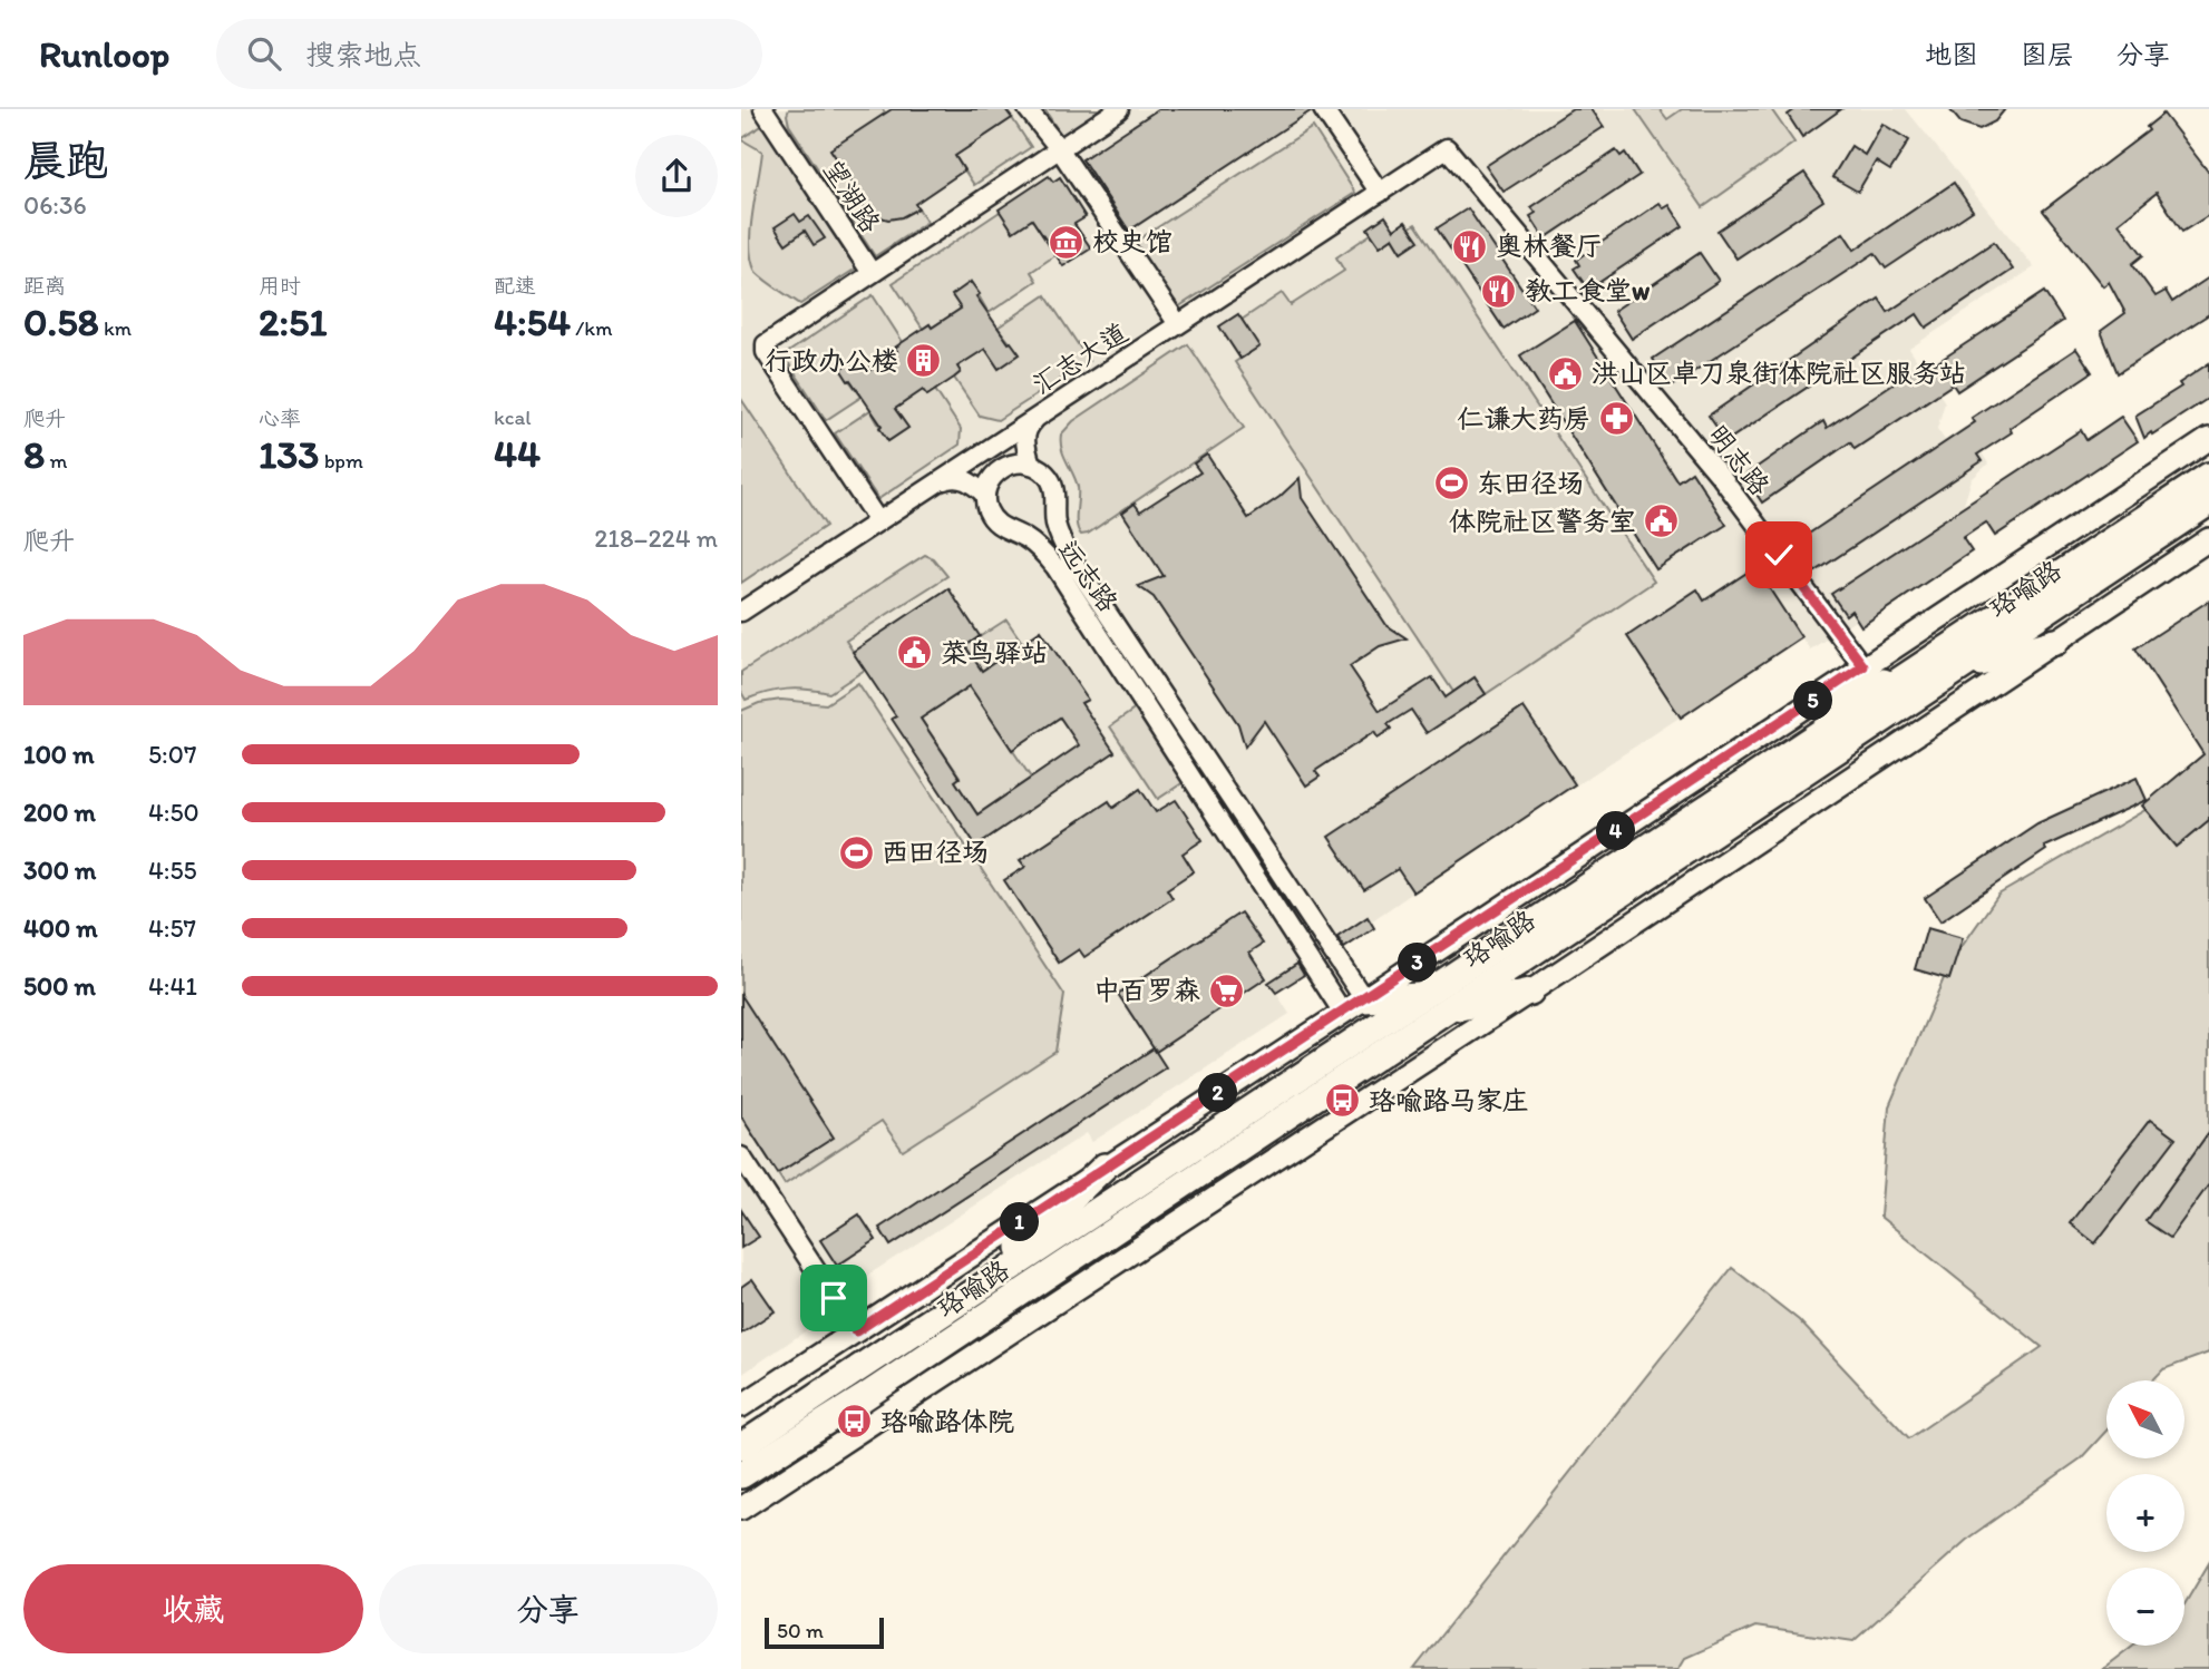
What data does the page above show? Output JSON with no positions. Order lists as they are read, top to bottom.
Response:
{
  "streets": {
    "highway": ["珞喻路"],
    "street": [
      "望湖路",
      "汇志大道",
      "明志路",
      "远志路"
    ]
  },
  "crossings": [
    ["汇志大道", "明志路"]
  ],
  "places": {
    "museum": ["校史馆"],
    "restaurant": ["奥林餐厅", "教工食堂w"],
    "building": ["行政办公楼"],
    "public building": ["洪山区卓刀泉街体院社区服务站", "体院社区警务室", "菜鸟驿站"],
    "pharmacy": ["仁谦大药房"],
    "sports": ["东田径场", "西田径场"],
    "supermarket": ["中百罗森"],
    "bus stop": ["珞喻路马家庄", "珞喻路体院"]
  },
  "scale_bar": "50 m",
  "north": "top left",
  "page": {
    "header": "Runloop",
    "search": "搜索地点",
    "nav": ["地图", "图层", "分享"],
    "heading": ["晨跑", "06:36"],
    "stats": [
      ["距离", "0.58 km"],
      ["用时", "2:51"],
      ["配速", "4:54 /km"],
      ["爬升", "8 m"],
      ["心率", "133 bpm"],
      ["kcal", "44"]
    ],
    "chart": ["爬升", "218–224 m"],
    "pins": [
      "5",
      "4",
      "3",
      "2",
      "1"
    ],
    "list": [
      {
        "name": "100 m",
        "note": "5:07"
      },
      {
        "name": "200 m",
        "note": "4:50"
      },
      {
        "name": "300 m",
        "note": "4:55"
      },
      {
        "name": "400 m",
        "note": "4:57"
      },
      {
        "name": "500 m",
        "note": "4:41"
      }
    ],
    "map_buttons": ["+", "−"],
    "buttons": ["收藏", "分享"],
    "scale": "50 m"
  }
}
